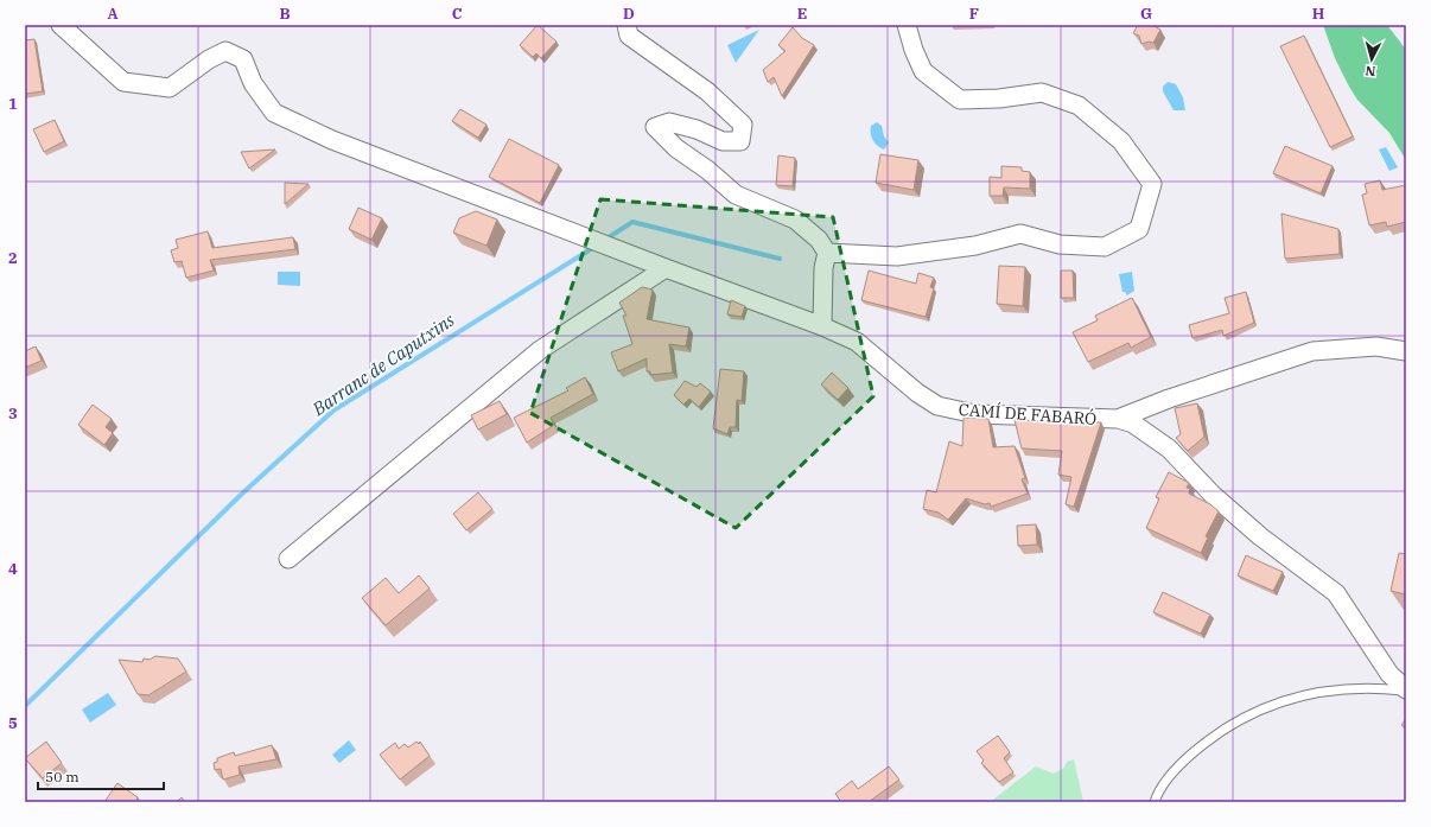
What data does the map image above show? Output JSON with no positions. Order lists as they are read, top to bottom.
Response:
{
  "streets": {
    "street": ["CAMÍ DE FABARÓ"]
  },
  "water": ["Barranc de Caputxins"],
  "scale_bar": "50 m",
  "north": "bottom",
  "grid": {
    "columns": [
      "A",
      "B",
      "C",
      "D",
      "E",
      "F",
      "G",
      "H"
    ],
    "rows": [
      "1",
      "2",
      "3",
      "4",
      "5"
    ]
  }
}
